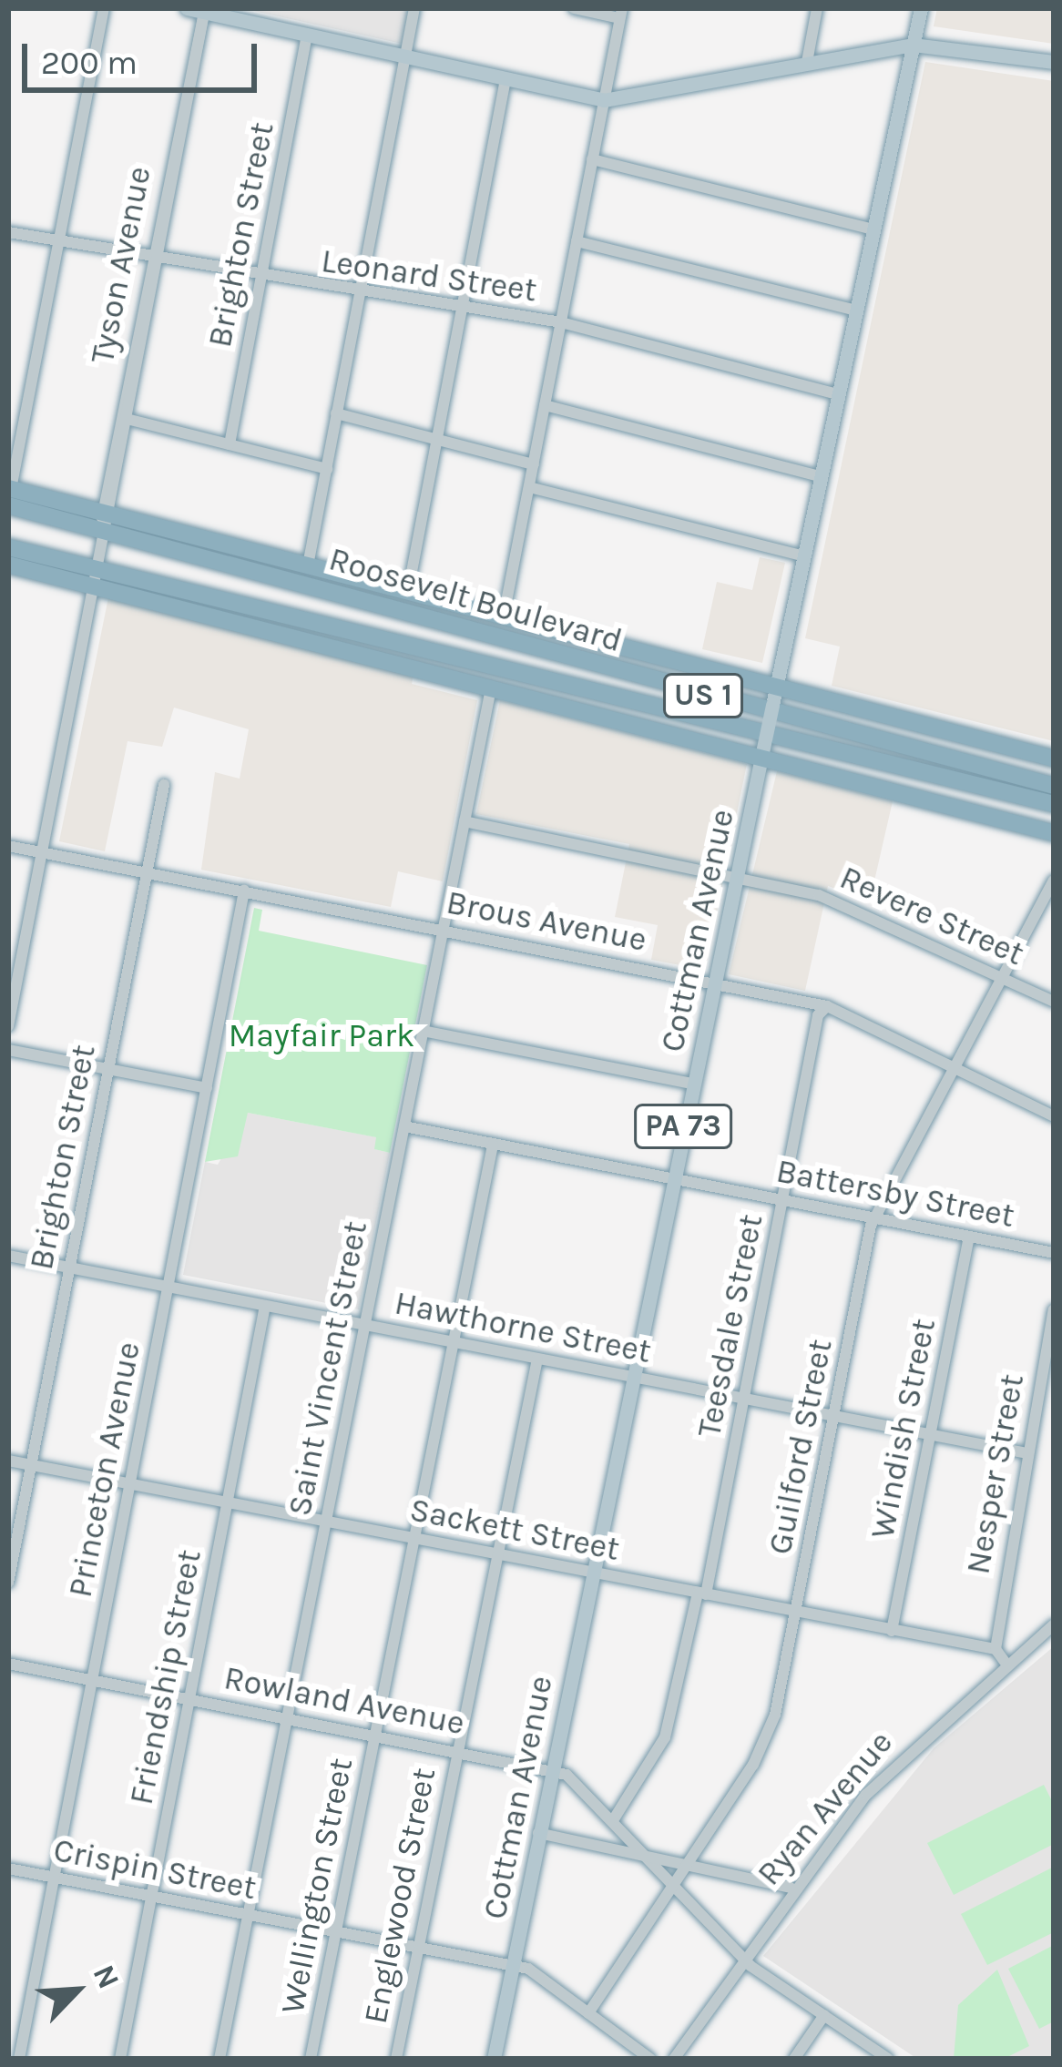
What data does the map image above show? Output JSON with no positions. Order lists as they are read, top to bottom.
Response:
{
  "streets": {
    "highway": ["Roosevelt Boulevard", "US 1"],
    "main road": ["Cottman Avenue", "PA 73"],
    "street": [
      "Brighton Street",
      "Tyson Avenue",
      "Leonard Street",
      "Revere Street",
      "Brous Avenue",
      "Battersby Street",
      "Teesdale Street",
      "Hawthorne Street",
      "Saint Vincent Street",
      "Windish Street",
      "Guilford Street",
      "Princeton Avenue",
      "Nesper Street",
      "Sackett Street",
      "Friendship Street",
      "Rowland Avenue",
      "Ryan Avenue",
      "Crispin Street",
      "Wellington Street",
      "Englewood Street"
    ]
  },
  "crossings": [
    ["Brighton Street", "Leonard Street"],
    ["Brighton Street", "Brous Avenue"],
    ["Brighton Street", "Hawthorne Street"],
    ["Brighton Street", "Sackett Street"],
    ["Tyson Avenue", "Leonard Street"],
    ["Tyson Avenue", "Roosevelt Boulevard"],
    ["Tyson Avenue", "Brous Avenue"],
    ["Leonard Street", "Cottman Avenue"],
    ["Roosevelt Boulevard", "Cottman Avenue"],
    ["Roosevelt Boulevard", "Saint Vincent Street"],
    ["Revere Street", "Cottman Avenue"],
    ["Revere Street", "Saint Vincent Street"],
    ["Revere Street", "Guilford Street"],
    ["Brous Avenue", "Cottman Avenue"],
    ["Brous Avenue", "Teesdale Street"],
    ["Brous Avenue", "Saint Vincent Street"],
    ["Brous Avenue", "Guilford Street"],
    ["Brous Avenue", "Princeton Avenue"],
    ["Cottman Avenue", "Battersby Street"],
    ["Cottman Avenue", "Hawthorne Street"],
    ["Cottman Avenue", "Sackett Street"],
    ["Cottman Avenue", "Rowland Avenue"],
    ["Cottman Avenue", "Crispin Street"],
    ["Battersby Street", "Teesdale Street"],
    ["Battersby Street", "Saint Vincent Street"],
    ["Battersby Street", "Windish Street"],
    ["Battersby Street", "Guilford Street"],
    ["Battersby Street", "Wellington Street"],
    ["Teesdale Street", "Hawthorne Street"],
    ["Teesdale Street", "Sackett Street"],
    ["Teesdale Street", "Rowland Avenue"],
    ["Hawthorne Street", "Saint Vincent Street"],
    ["Hawthorne Street", "Windish Street"],
    ["Hawthorne Street", "Guilford Street"],
    ["Hawthorne Street", "Princeton Avenue"],
    ["Hawthorne Street", "Nesper Street"],
    ["Hawthorne Street", "Friendship Street"],
    ["Hawthorne Street", "Wellington Street"],
    ["Hawthorne Street", "Englewood Street"],
    ["Saint Vincent Street", "Sackett Street"],
    ["Saint Vincent Street", "Rowland Avenue"],
    ["Saint Vincent Street", "Crispin Street"],
    ["Windish Street", "Sackett Street"],
    ["Guilford Street", "Sackett Street"],
    ["Guilford Street", "Rowland Avenue"],
    ["Guilford Street", "Crispin Street"],
    ["Princeton Avenue", "Sackett Street"],
    ["Princeton Avenue", "Rowland Avenue"],
    ["Princeton Avenue", "Crispin Street"],
    ["Nesper Street", "Sackett Street"],
    ["Sackett Street", "Friendship Street"],
    ["Sackett Street", "Wellington Street"],
    ["Sackett Street", "Englewood Street"],
    ["Friendship Street", "Rowland Avenue"],
    ["Friendship Street", "Crispin Street"],
    ["Rowland Avenue", "Ryan Avenue"],
    ["Rowland Avenue", "Wellington Street"],
    ["Rowland Avenue", "Englewood Street"],
    ["Crispin Street", "Wellington Street"],
    ["Crispin Street", "Englewood Street"]
  ],
  "parks": ["Mayfair Park"],
  "scale_bar": "200 m",
  "north": "top right"
}
